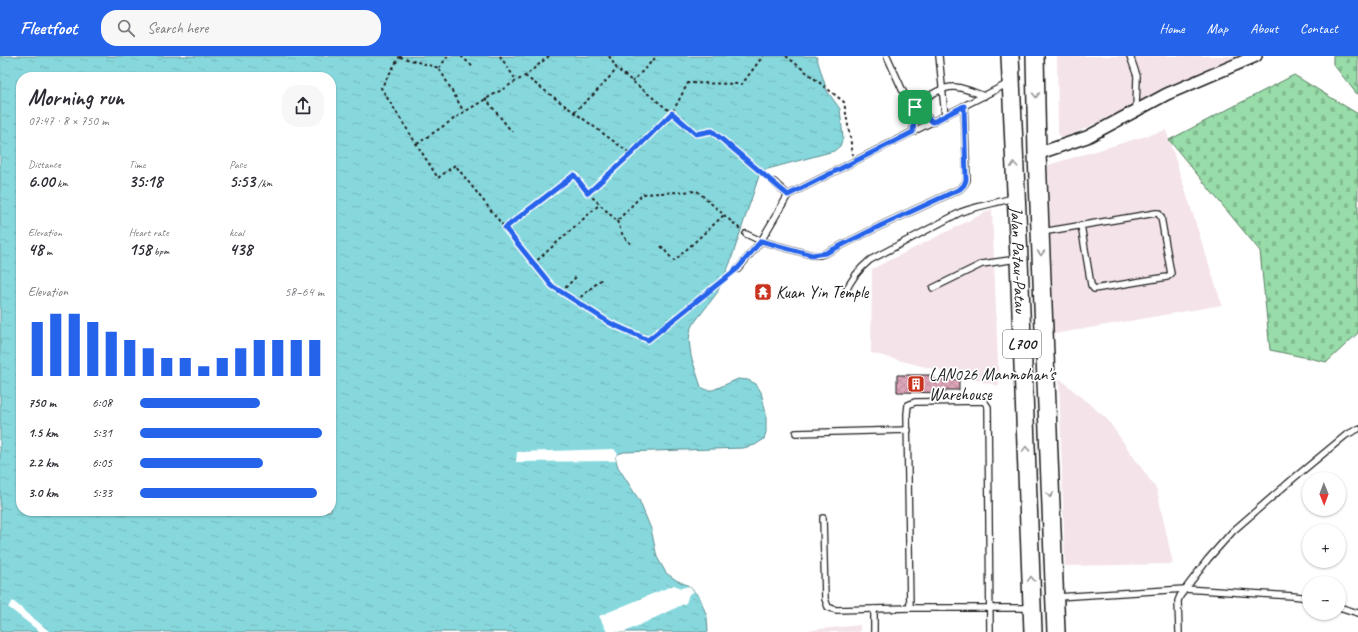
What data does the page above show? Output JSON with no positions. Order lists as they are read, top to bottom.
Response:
{
  "streets": {
    "main road": ["Jalan Patau-Patau", "L700"]
  },
  "places": {
    "temple": ["Kuan Yin Temple"],
    "building": ["LAN026 Manmohan's Warehouse"]
  },
  "north": "bottom",
  "page": {
    "header": "Fleetfoot",
    "search": "Search here",
    "nav": [
      "Home",
      "Map",
      "About",
      "Contact"
    ],
    "heading": ["Morning run", "07:47 · 8 × 750 m"],
    "stats": [
      ["Distance", "6.00 km"],
      ["Time", "35:18"],
      ["Pace", "5:53 /km"],
      ["Elevation", "48 m"],
      ["Heart rate", "158 bpm"],
      ["kcal", "438"]
    ],
    "chart": ["Elevation", "58–64 m"],
    "list": [
      {
        "name": "750 m",
        "note": "6:08"
      },
      {
        "name": "1.5 km",
        "note": "5:31"
      },
      {
        "name": "2.2 km",
        "note": "6:05"
      },
      {
        "name": "3.0 km",
        "note": "5:33"
      }
    ],
    "map_buttons": ["+", "−"]
  }
}
